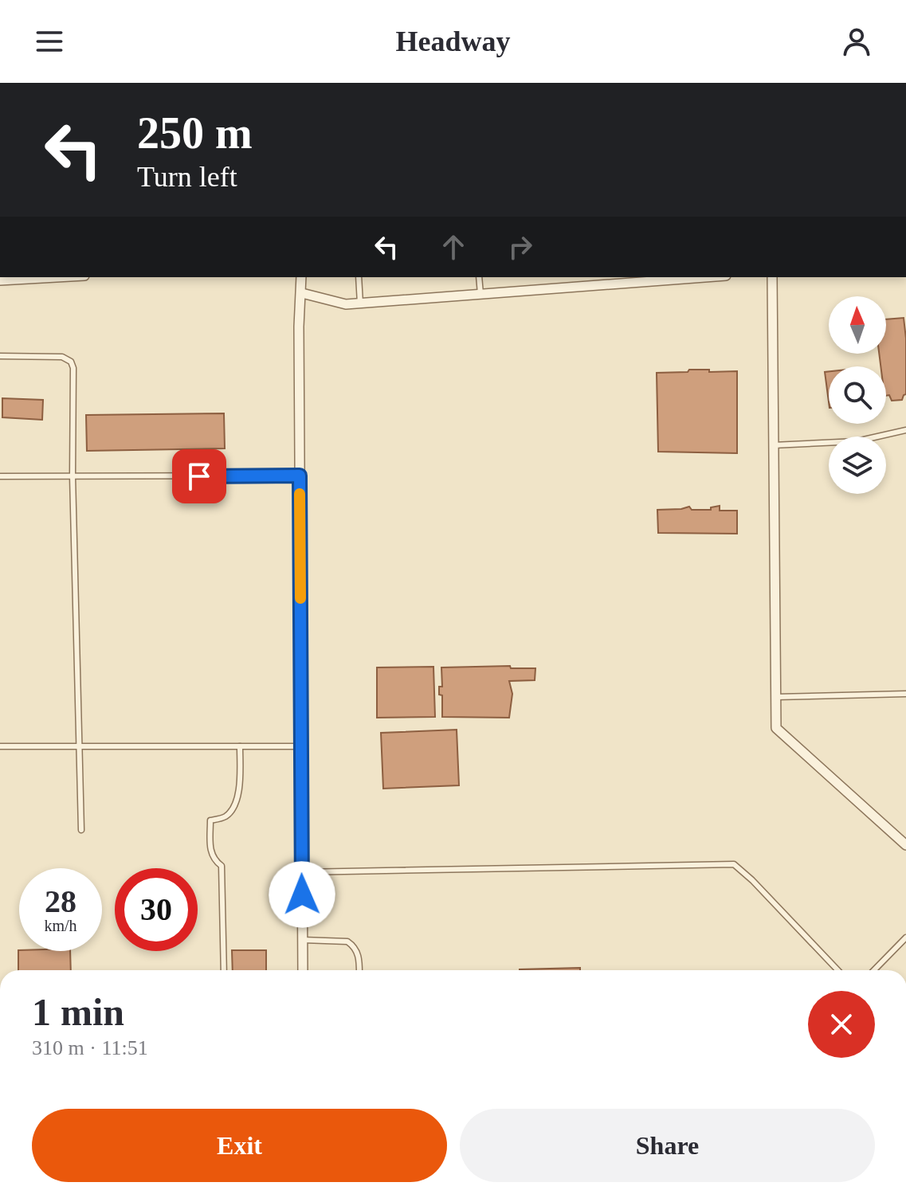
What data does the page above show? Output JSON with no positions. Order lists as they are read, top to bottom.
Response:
{
  "north": "top",
  "page": {
    "header": "Headway",
    "turn": ["250 m", "Turn left"],
    "speed": "28 km/h",
    "limit": "30",
    "heading": ["1 min", "310 m · 11:51"],
    "buttons": ["Exit", "Share"]
  }
}
